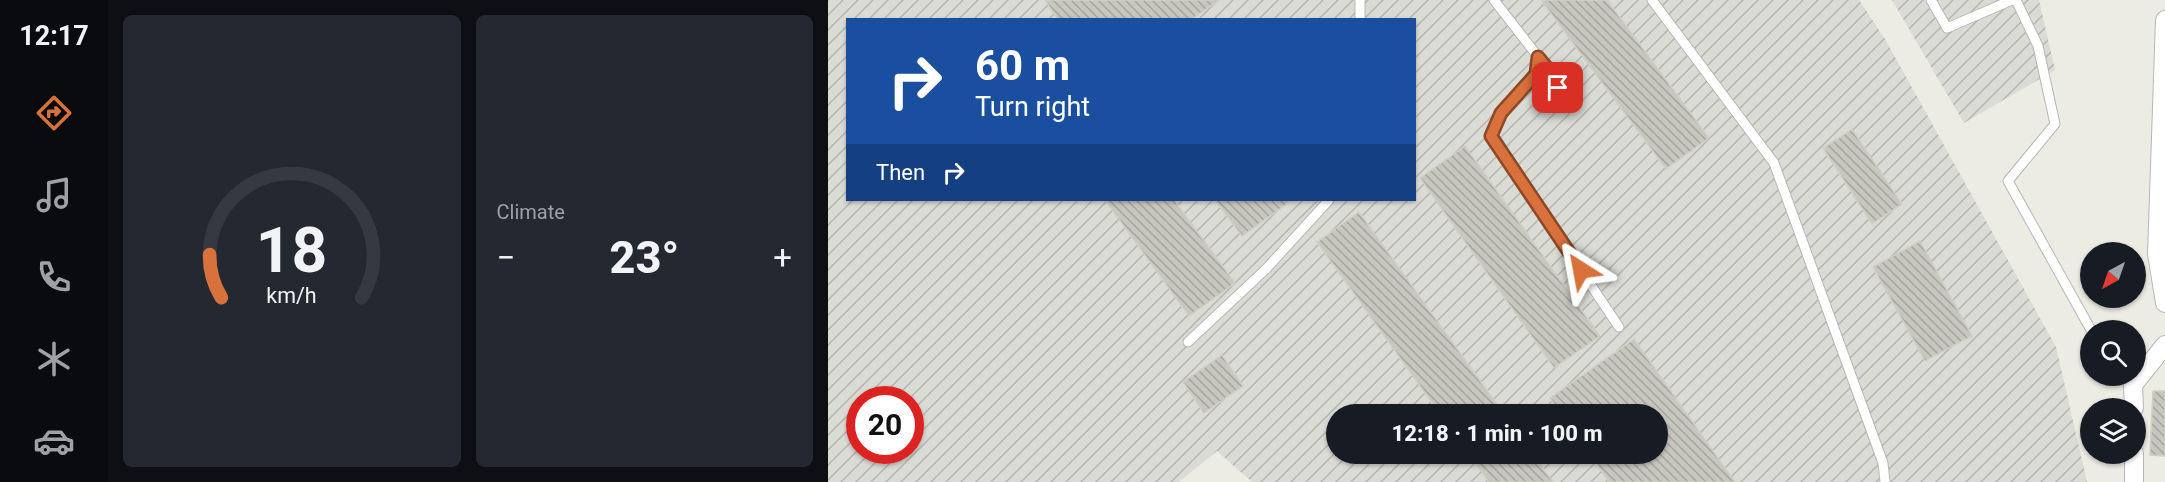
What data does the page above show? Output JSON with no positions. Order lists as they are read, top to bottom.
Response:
{
  "north": "bottom left",
  "page": {
    "tabs": "12:17",
    "tile": "Climate",
    "turn": ["60 m", "Turn right"],
    "then": "Then",
    "heat": ["−", "23°", "+"],
    "limit": "20",
    "trip": "12:18 · 1 min · 100 m",
    "gauge": ["18", "km/h"]
  }
}
